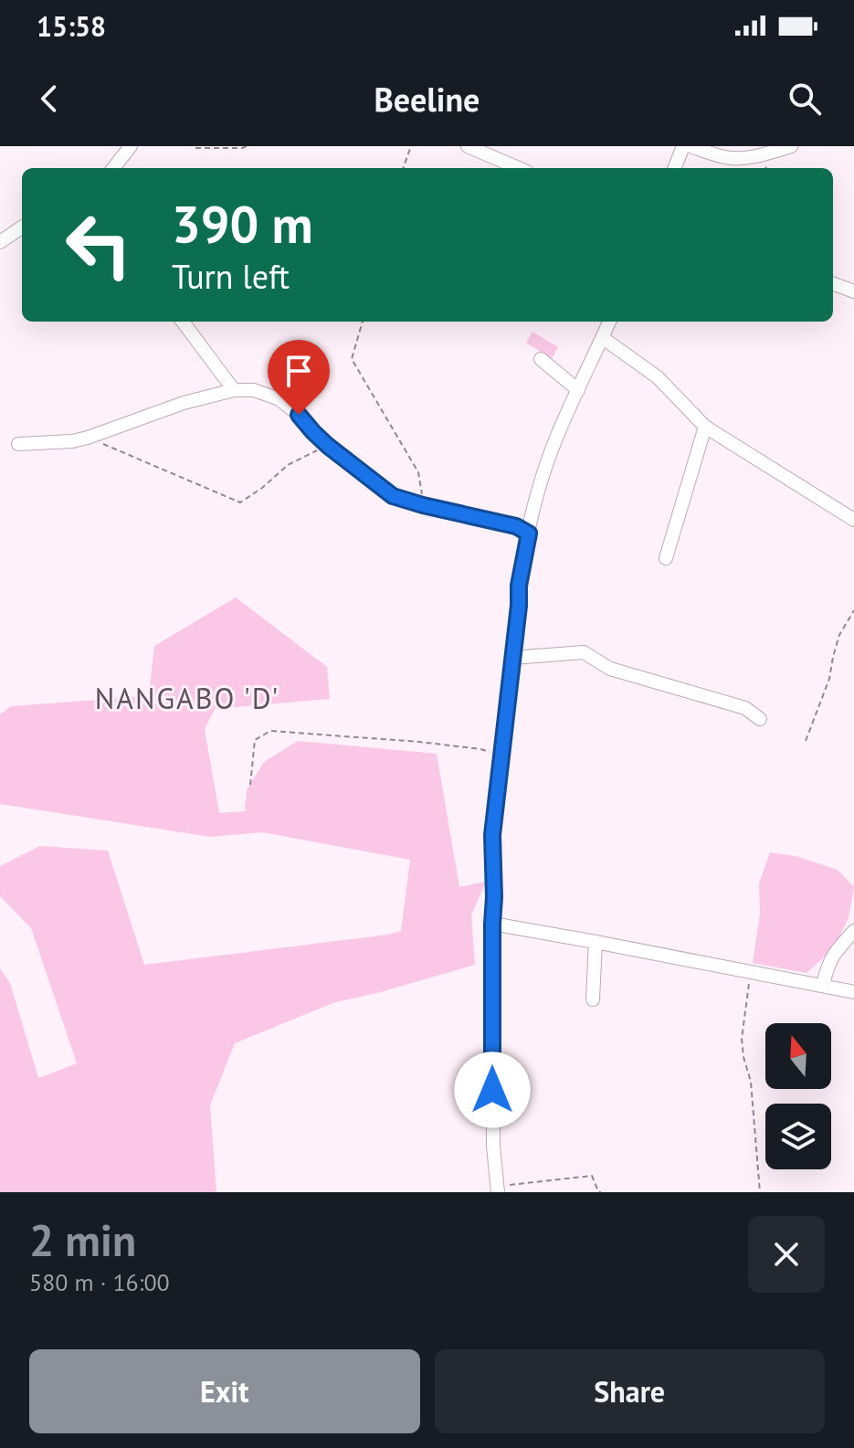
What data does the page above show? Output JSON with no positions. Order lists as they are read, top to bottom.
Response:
{
  "districts": ["NANGABO 'D'"],
  "north": "top",
  "page": {
    "status": "15:58",
    "header": "Beeline",
    "turn": ["390 m", "Turn left"],
    "heading": ["2 min", "580 m · 16:00"],
    "buttons": ["Exit", "Share"]
  }
}
